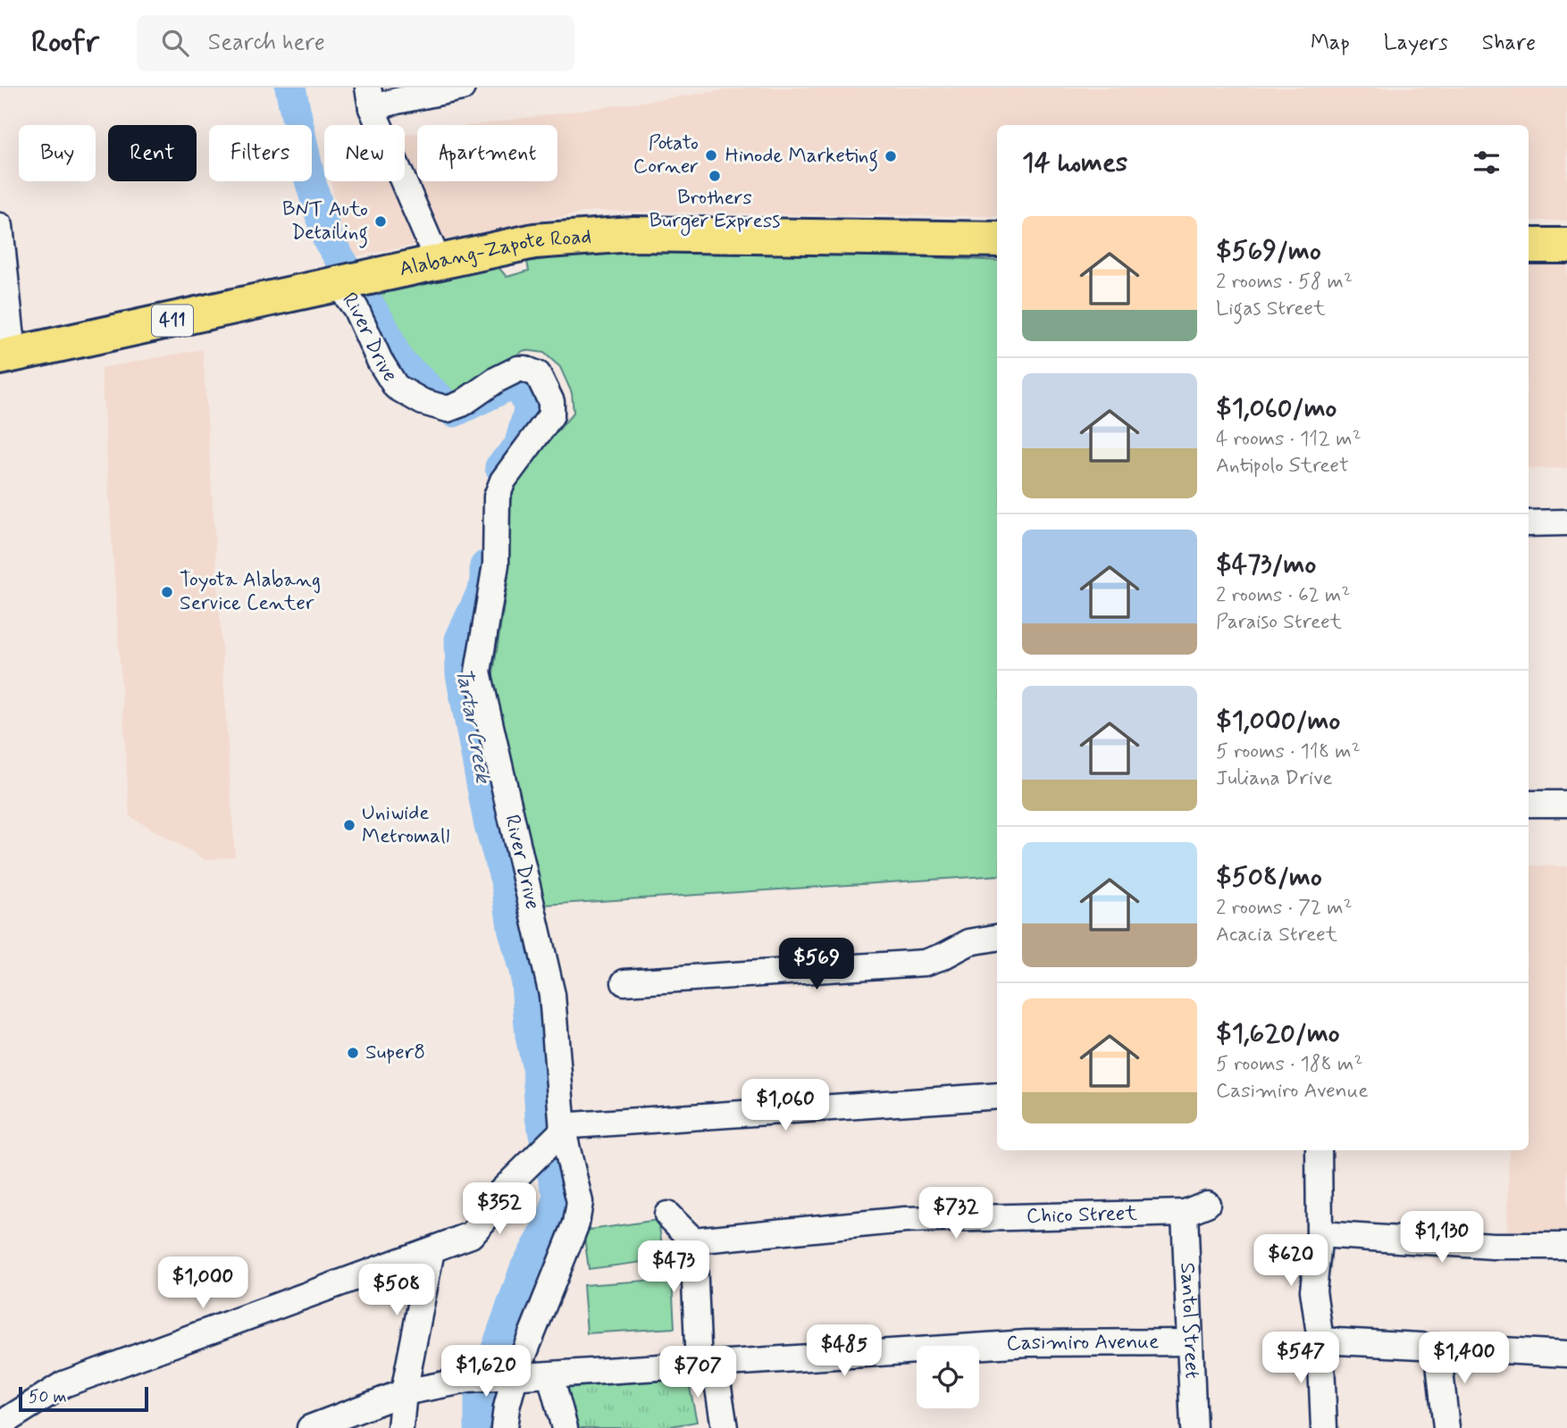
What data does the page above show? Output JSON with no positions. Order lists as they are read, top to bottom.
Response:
{
  "streets": {
    "highway": ["Alabang-Zapote Road", "411"],
    "street": [
      "River Drive",
      "Chico Street",
      "Santol Street",
      "Casimiro Avenue"
    ]
  },
  "crossings": [
    ["Alabang-Zapote Road", "River Drive"],
    ["River Drive", "Casimiro Avenue"],
    ["Chico Street", "Santol Street"],
    ["Santol Street", "Casimiro Avenue"]
  ],
  "water": ["Tartar Creek"],
  "places": [
    "Potato Corner",
    "Hinode Marketing",
    "Brothers Burger Express",
    "BNT Auto Detailing",
    "Toyota Alabang Service Center",
    "Uniwide Metromall",
    "Super8"
  ],
  "scale_bar": "50 m",
  "page": {
    "header": "Roofr",
    "search": "Search here",
    "nav": ["Map", "Layers", "Share"],
    "chip": [
      "Buy",
      "Rent",
      "Filters",
      "New",
      "Apartment"
    ],
    "heading": "14 homes",
    "list": [
      {
        "name": "$569/mo",
        "note": "2 rooms · 58 m² · Ligas Street"
      },
      {
        "name": "$1,060/mo",
        "note": "4 rooms · 112 m² · Antipolo Street"
      },
      {
        "name": "$473/mo",
        "note": "2 rooms · 62 m² · Paraiso Street"
      },
      {
        "name": "$1,000/mo",
        "note": "5 rooms · 118 m² · Juliana Drive"
      },
      {
        "name": "$508/mo",
        "note": "2 rooms · 72 m² · Acacia Street"
      },
      {
        "name": "$1,620/mo",
        "note": "5 rooms · 188 m² · Casimiro Avenue"
      }
    ],
    "price": [
      "$569",
      "$1,060",
      "$352",
      "$732",
      "$1,130",
      "$620",
      "$473",
      "$1,000",
      "$508",
      "$485",
      "$547",
      "$1,400",
      "$1,620",
      "$707"
    ],
    "scale": "50 m"
  }
}
